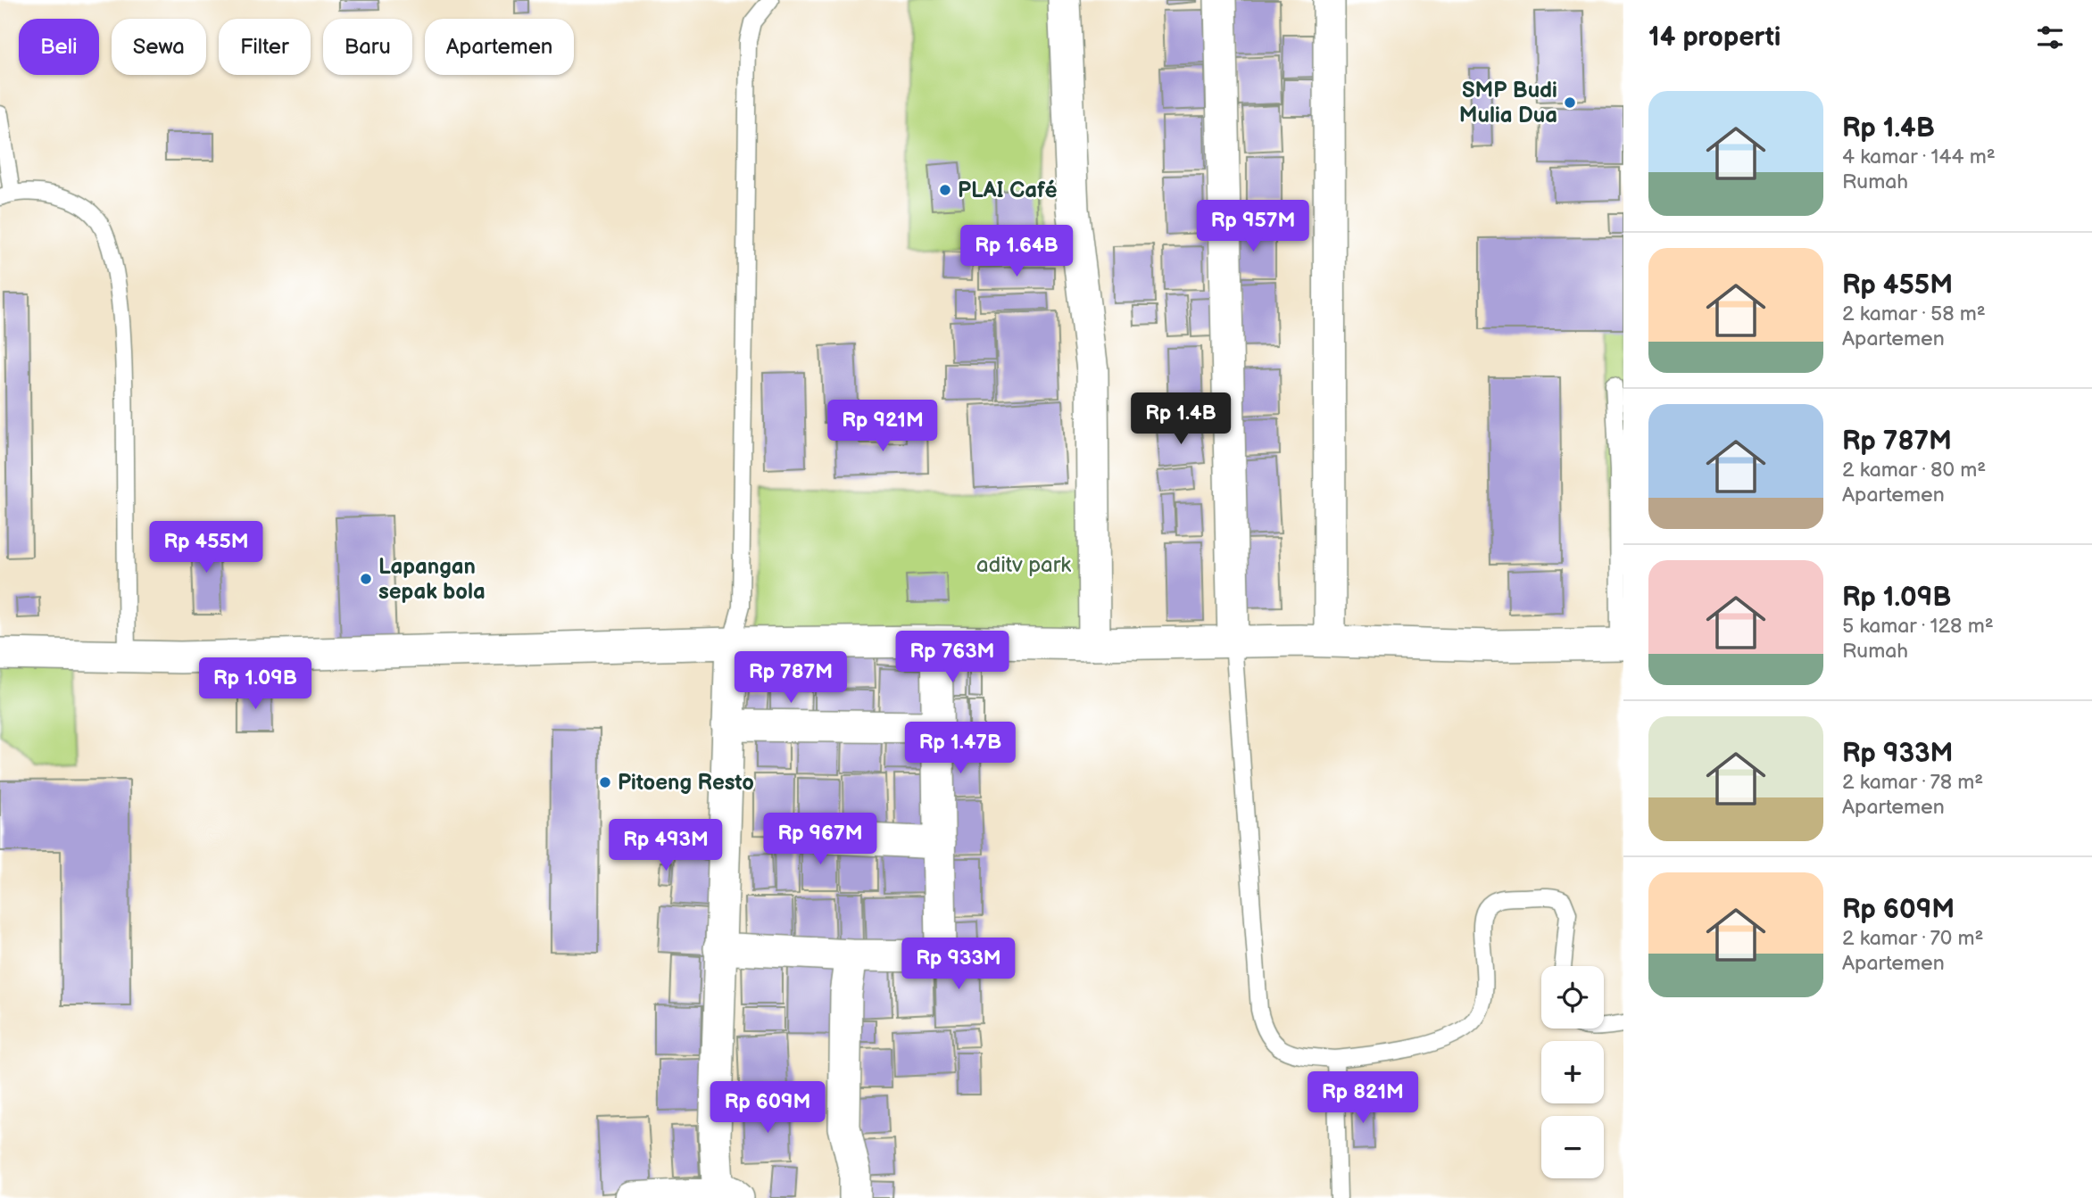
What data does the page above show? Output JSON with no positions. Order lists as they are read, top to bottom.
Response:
{
  "parks": ["aditv park"],
  "places": [
    "SMP Budi Mulia Dua",
    "PLAI Café",
    "Lapangan sepak bola",
    "Pitoeng Resto"
  ],
  "page": {
    "heading": "14 properti",
    "chip": [
      "Beli",
      "Sewa",
      "Filter",
      "Baru",
      "Apartemen"
    ],
    "list": [
      {
        "name": "Rp 1.4B",
        "note": "4 kamar · 144 m² · Rumah"
      },
      {
        "name": "Rp 455M",
        "note": "2 kamar · 58 m² · Apartemen"
      },
      {
        "name": "Rp 787M",
        "note": "2 kamar · 80 m² · Apartemen"
      },
      {
        "name": "Rp 1.09B",
        "note": "5 kamar · 128 m² · Rumah"
      },
      {
        "name": "Rp 933M",
        "note": "2 kamar · 78 m² · Apartemen"
      },
      {
        "name": "Rp 609M",
        "note": "2 kamar · 70 m² · Apartemen"
      }
    ],
    "price": [
      "Rp 957M",
      "Rp 1.64B",
      "Rp 1.4B",
      "Rp 921M",
      "Rp 455M",
      "Rp 763M",
      "Rp 787M",
      "Rp 1.09B",
      "Rp 1.47B",
      "Rp 967M",
      "Rp 493M",
      "Rp 933M",
      "Rp 821M",
      "Rp 609M"
    ],
    "map_buttons": ["+", "−"]
  }
}
